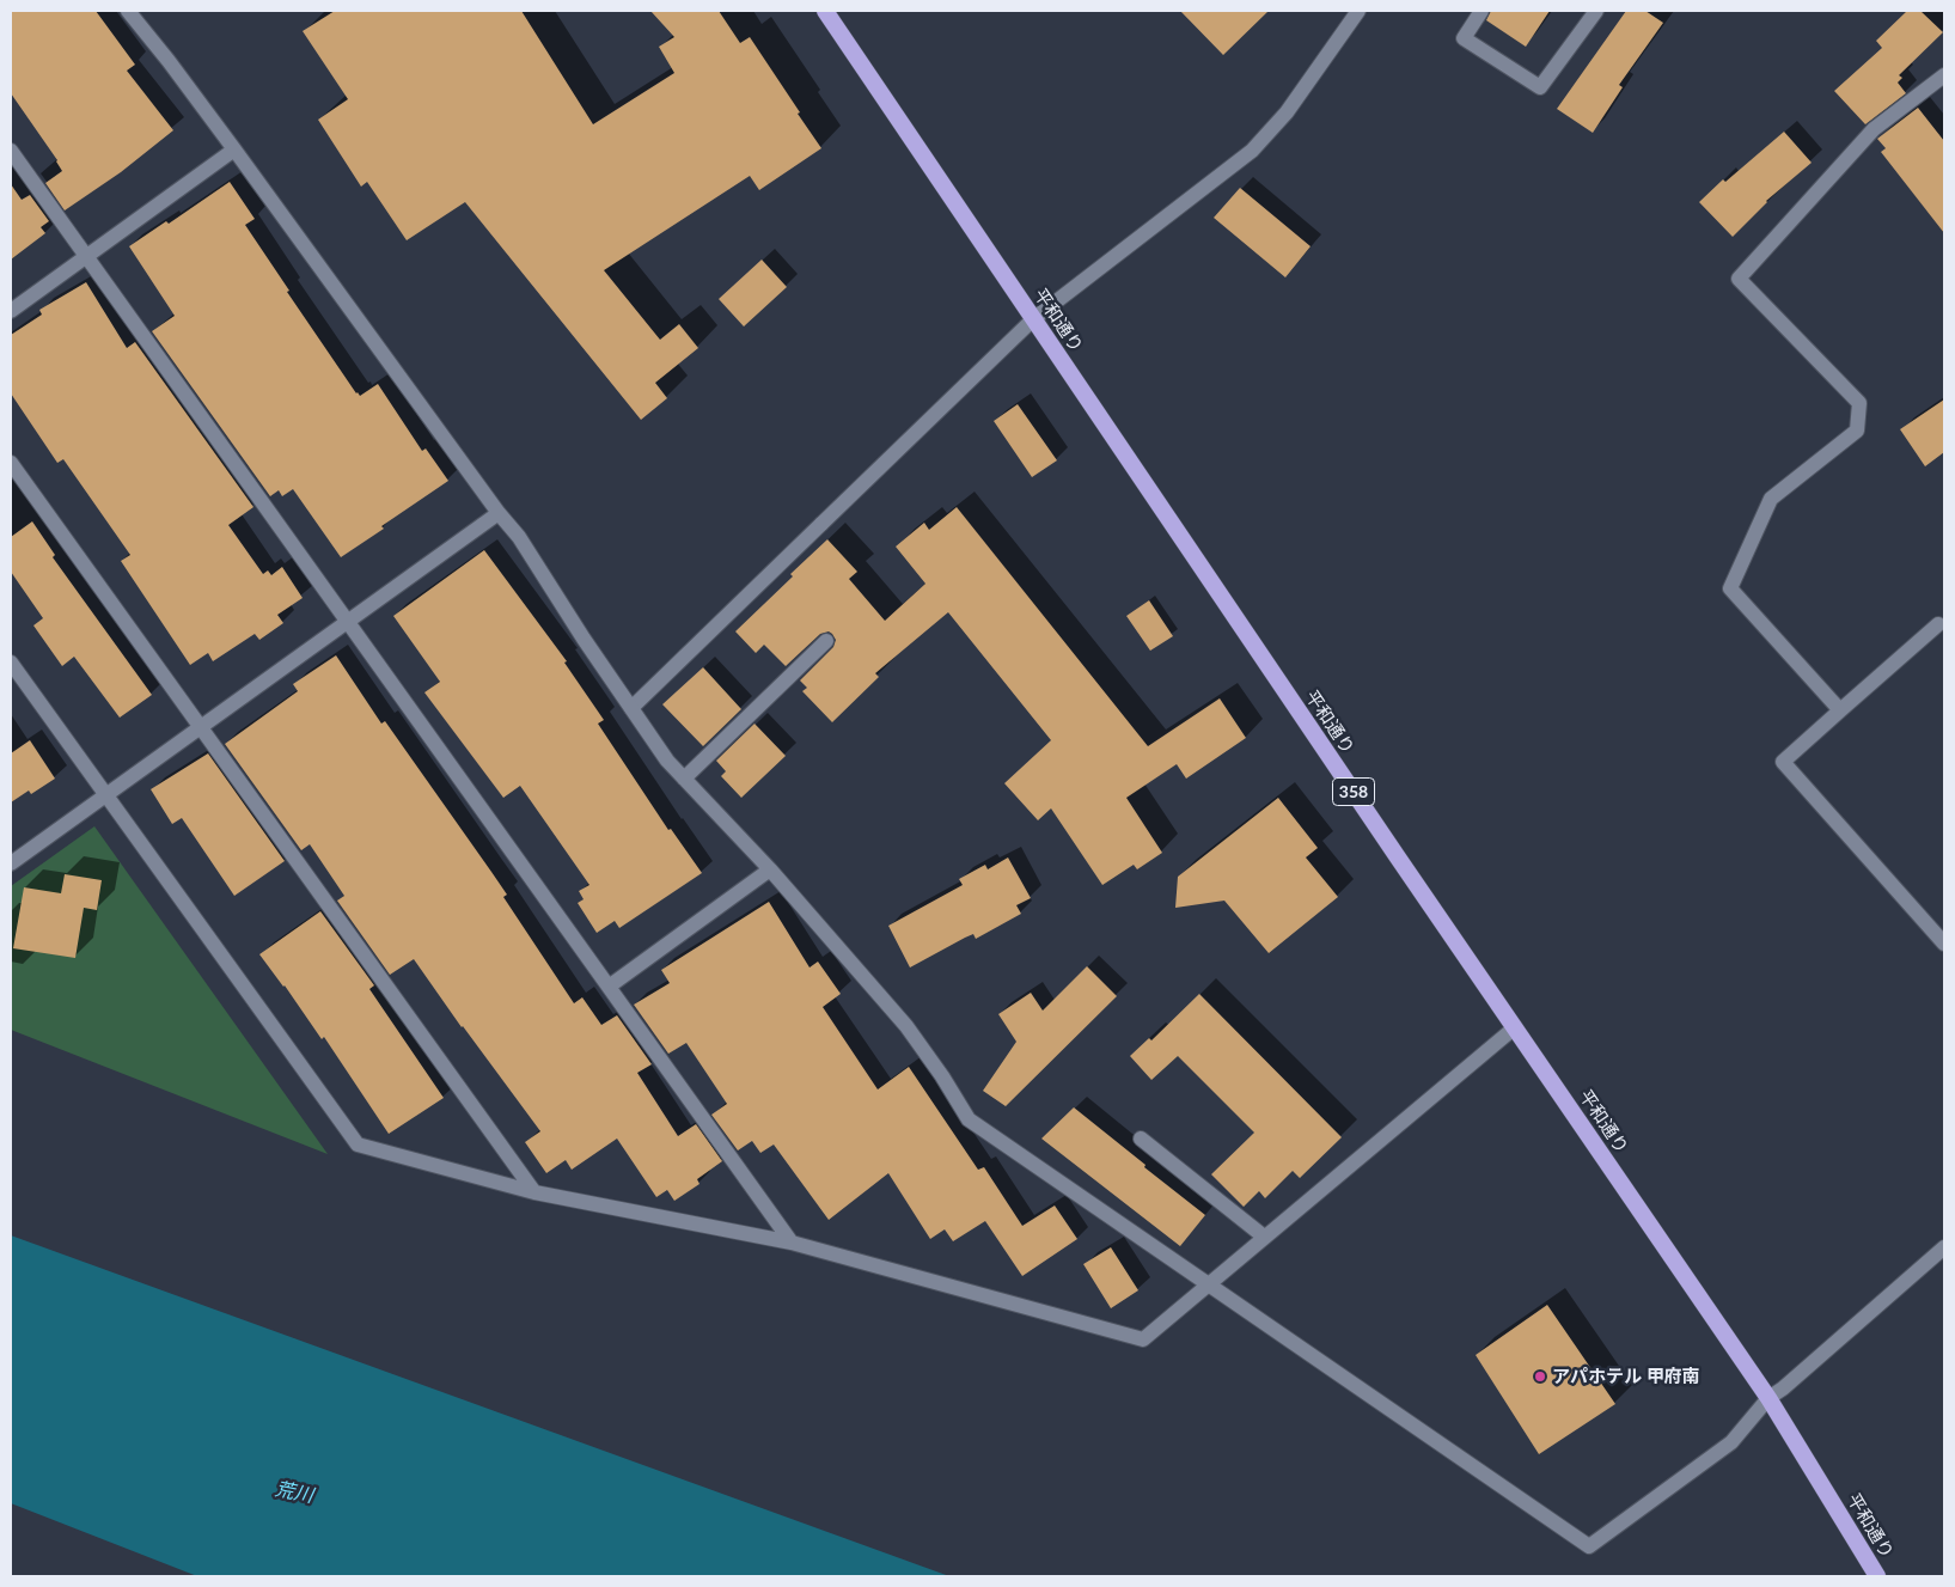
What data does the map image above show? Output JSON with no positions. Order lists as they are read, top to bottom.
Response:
{
  "streets": {
    "highway": ["平和通り", "358"]
  },
  "water": ["荒川"],
  "places": ["アパホテル 甲府南"]
}
